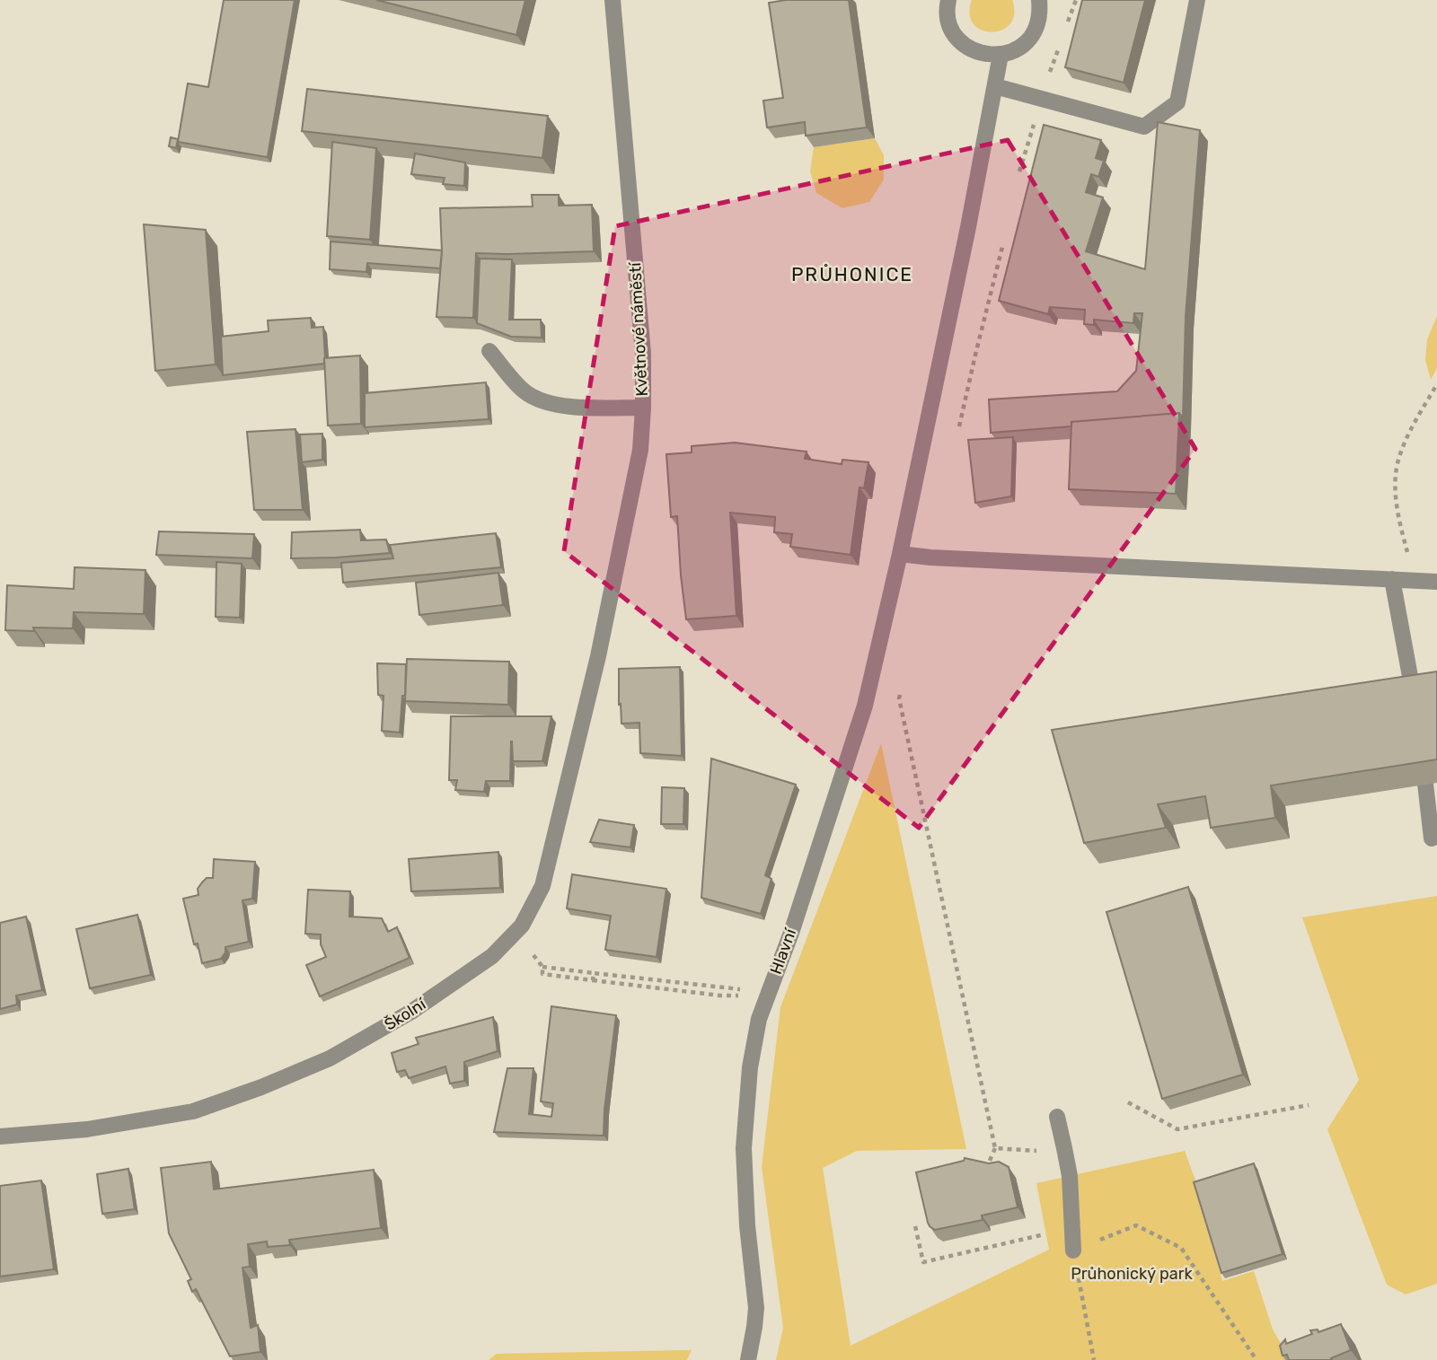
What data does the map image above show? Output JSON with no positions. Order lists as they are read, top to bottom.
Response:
{
  "streets": {
    "street": ["Květnové náměstí", "Hlavní", "Školní"]
  },
  "crossings": [
    ["Květnové náměstí", "Školní"]
  ],
  "districts": ["PRŮHONICE"],
  "parks": ["Průhonický park"]
}
